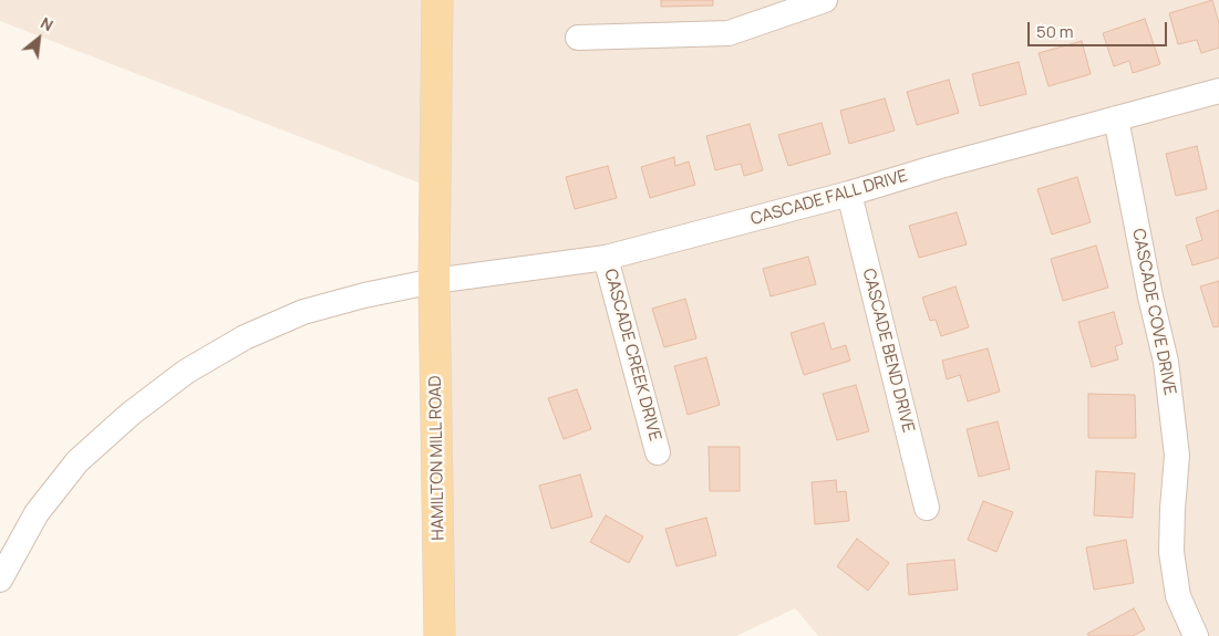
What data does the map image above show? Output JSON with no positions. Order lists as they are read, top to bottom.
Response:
{
  "streets": {
    "main road": ["HAMILTON MILL ROAD"],
    "street": [
      "CASCADE FALL DRIVE",
      "CASCADE COVE DRIVE",
      "CASCADE BEND DRIVE",
      "CASCADE CREEK DRIVE"
    ]
  },
  "crossings": [
    ["CASCADE FALL DRIVE", "CASCADE COVE DRIVE"],
    ["CASCADE FALL DRIVE", "CASCADE BEND DRIVE"],
    ["CASCADE FALL DRIVE", "CASCADE CREEK DRIVE"],
    ["CASCADE FALL DRIVE", "HAMILTON MILL ROAD"]
  ],
  "scale_bar": "50 m",
  "north": "top right"
}
